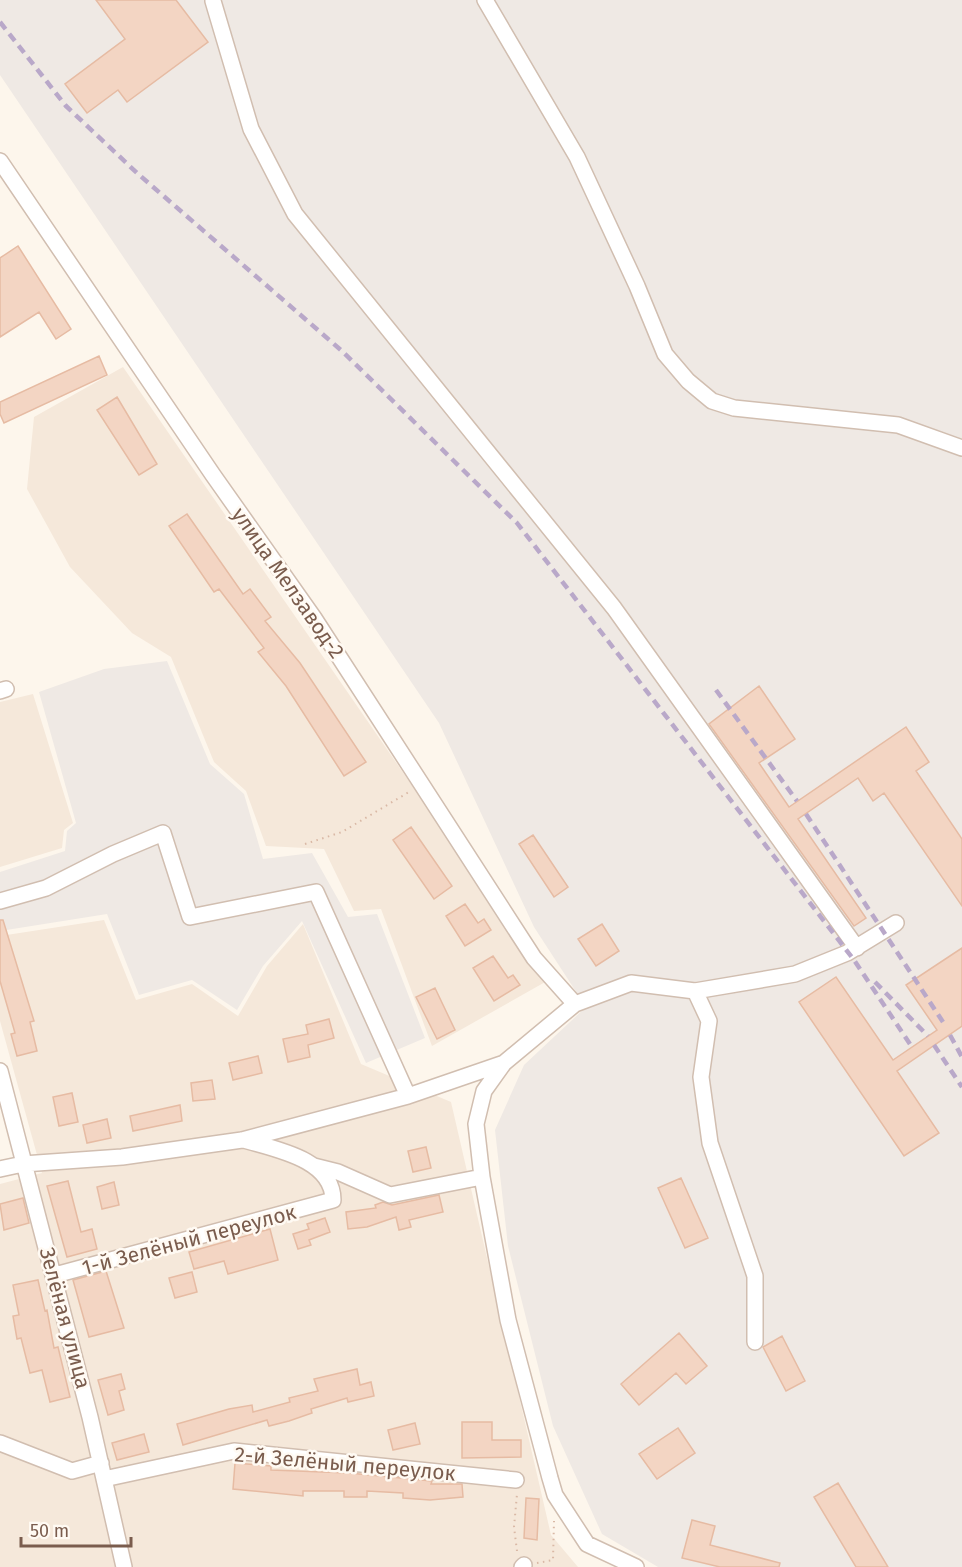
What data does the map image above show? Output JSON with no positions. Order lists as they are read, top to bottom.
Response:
{
  "streets": {
    "street": [
      "улица Мелзавод-2",
      "1-й Зелёный переулок",
      "Зелёная улица",
      "2-й Зелёный переулок"
    ]
  },
  "crossings": [
    ["1-й Зелёный переулок", "Зелёная улица"],
    ["Зелёная улица", "2-й Зелёный переулок"]
  ],
  "scale_bar": "50 m"
}
